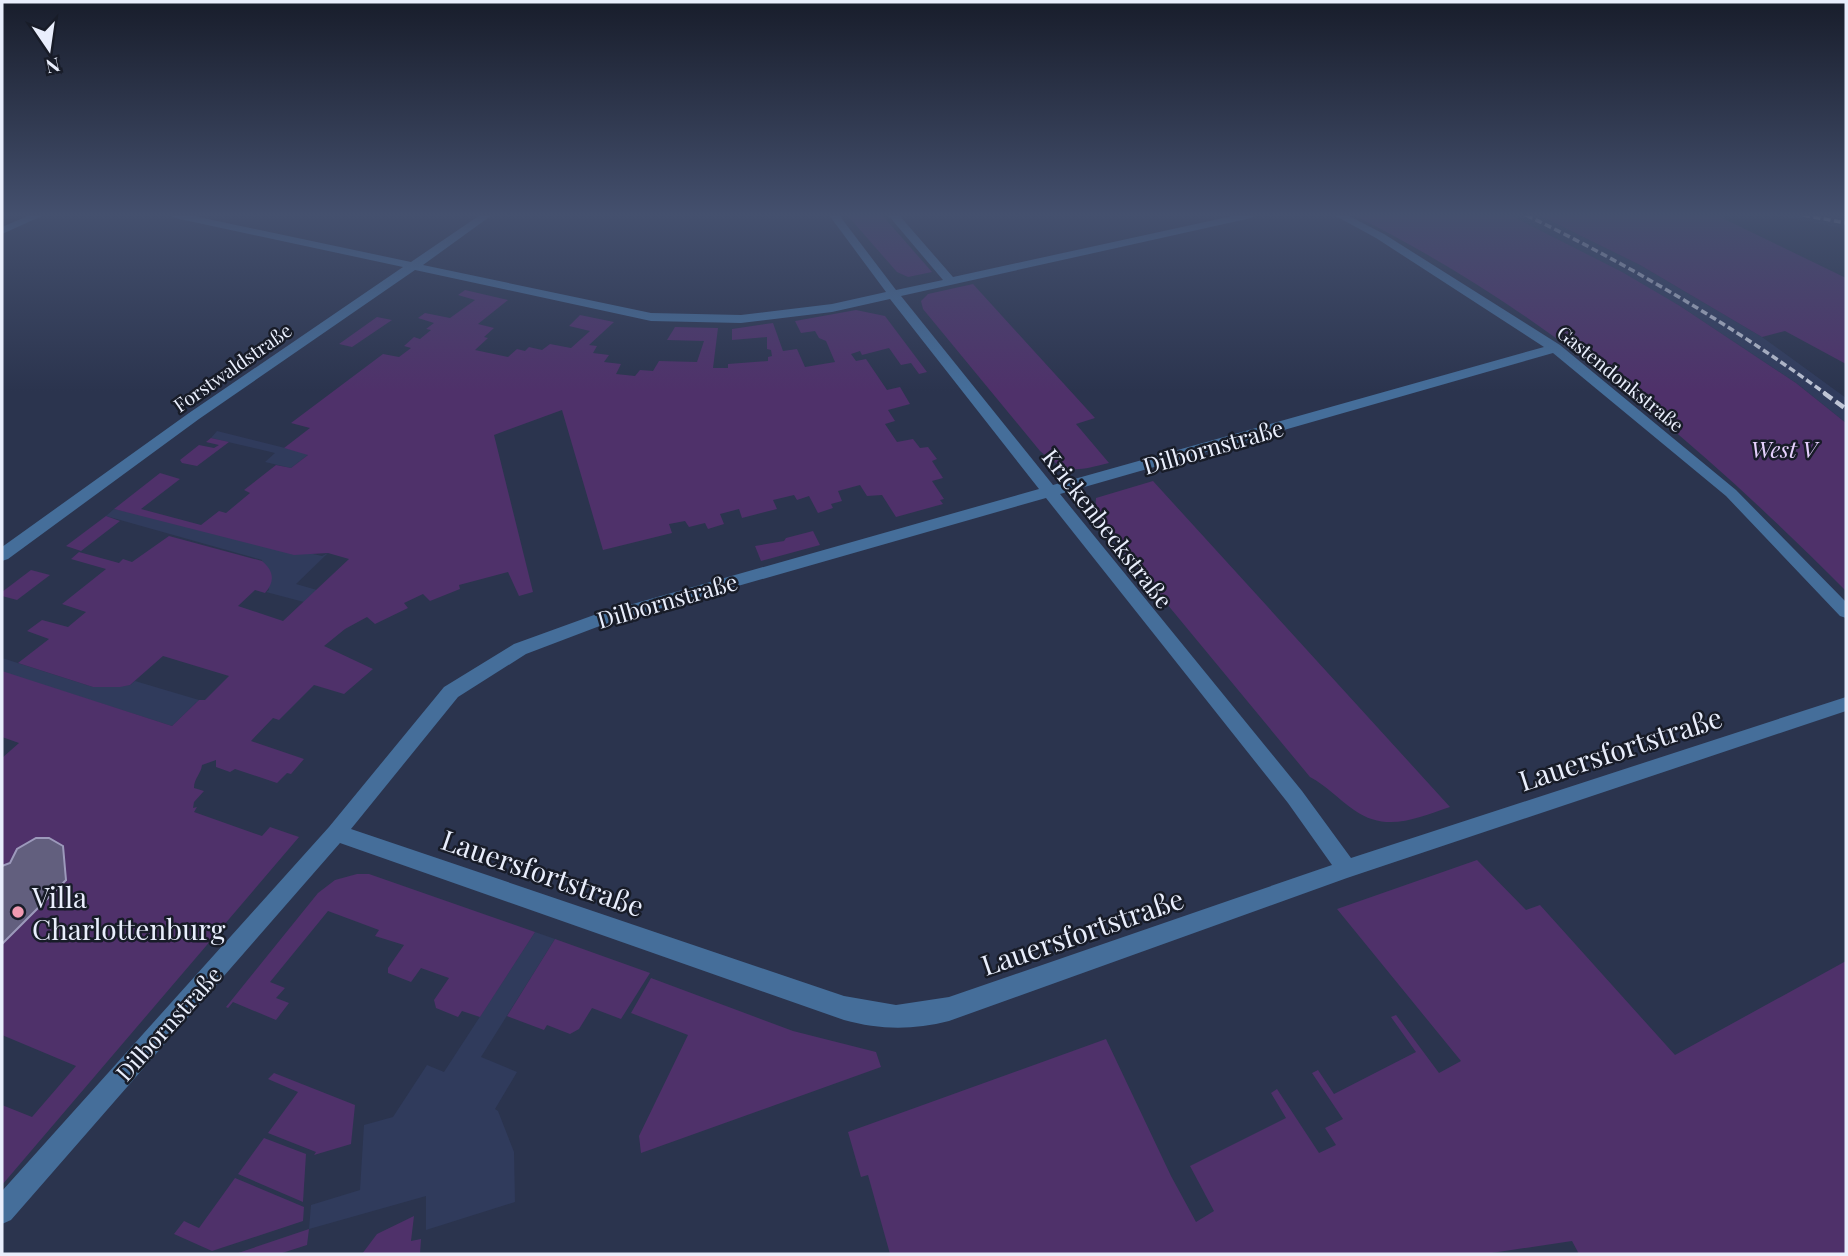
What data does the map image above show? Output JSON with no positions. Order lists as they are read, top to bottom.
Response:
{
  "streets": {
    "street": [
      "Forstwaldstraße",
      "Gastendonkstraße",
      "Dilbornstraße",
      "Krickenbeckstraße",
      "Lauersfortstraße"
    ]
  },
  "crossings": [
    ["Gastendonkstraße", "Dilbornstraße"],
    ["Dilbornstraße", "Krickenbeckstraße"],
    ["Dilbornstraße", "Lauersfortstraße"],
    ["Krickenbeckstraße", "Lauersfortstraße"]
  ],
  "parks": ["West V"],
  "places": ["Villa Charlottenburg"],
  "north": "bottom"
}
